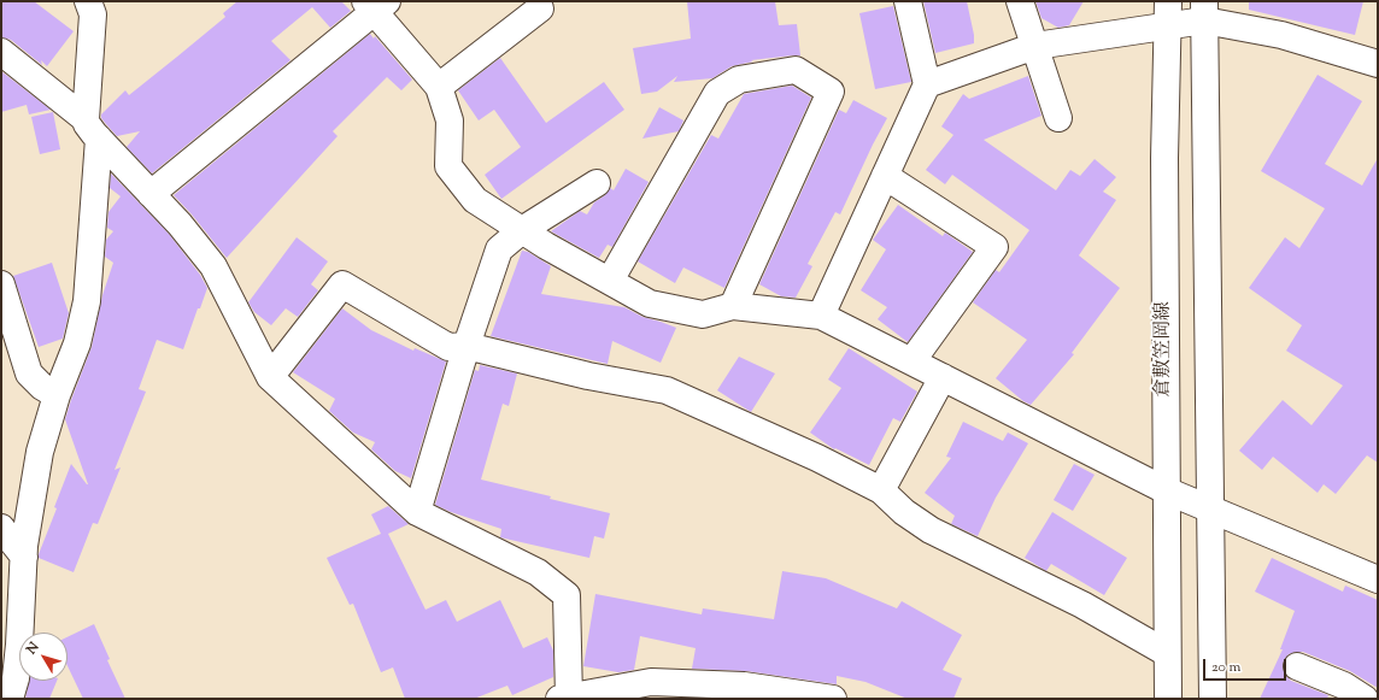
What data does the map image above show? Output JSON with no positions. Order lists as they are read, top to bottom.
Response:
{
  "streets": {
    "street": ["倉敷笠岡線"]
  },
  "scale_bar": "20 m",
  "north": "top left"
}
